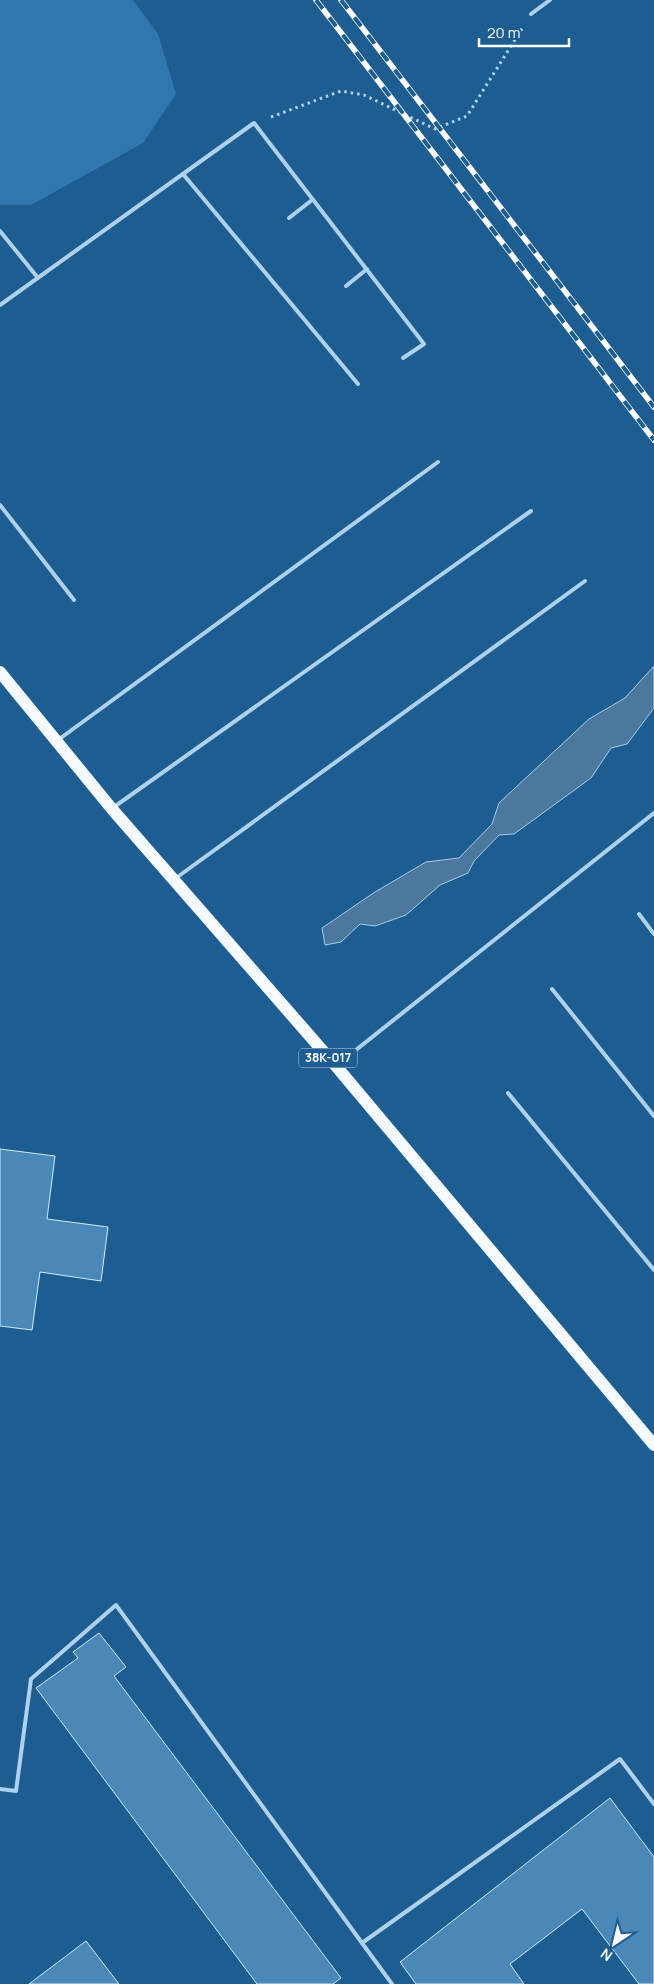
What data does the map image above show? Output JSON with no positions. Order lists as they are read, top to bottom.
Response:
{
  "streets": {
    "main road": ["38К-017"]
  },
  "scale_bar": "20 m",
  "north": "bottom left"
}
